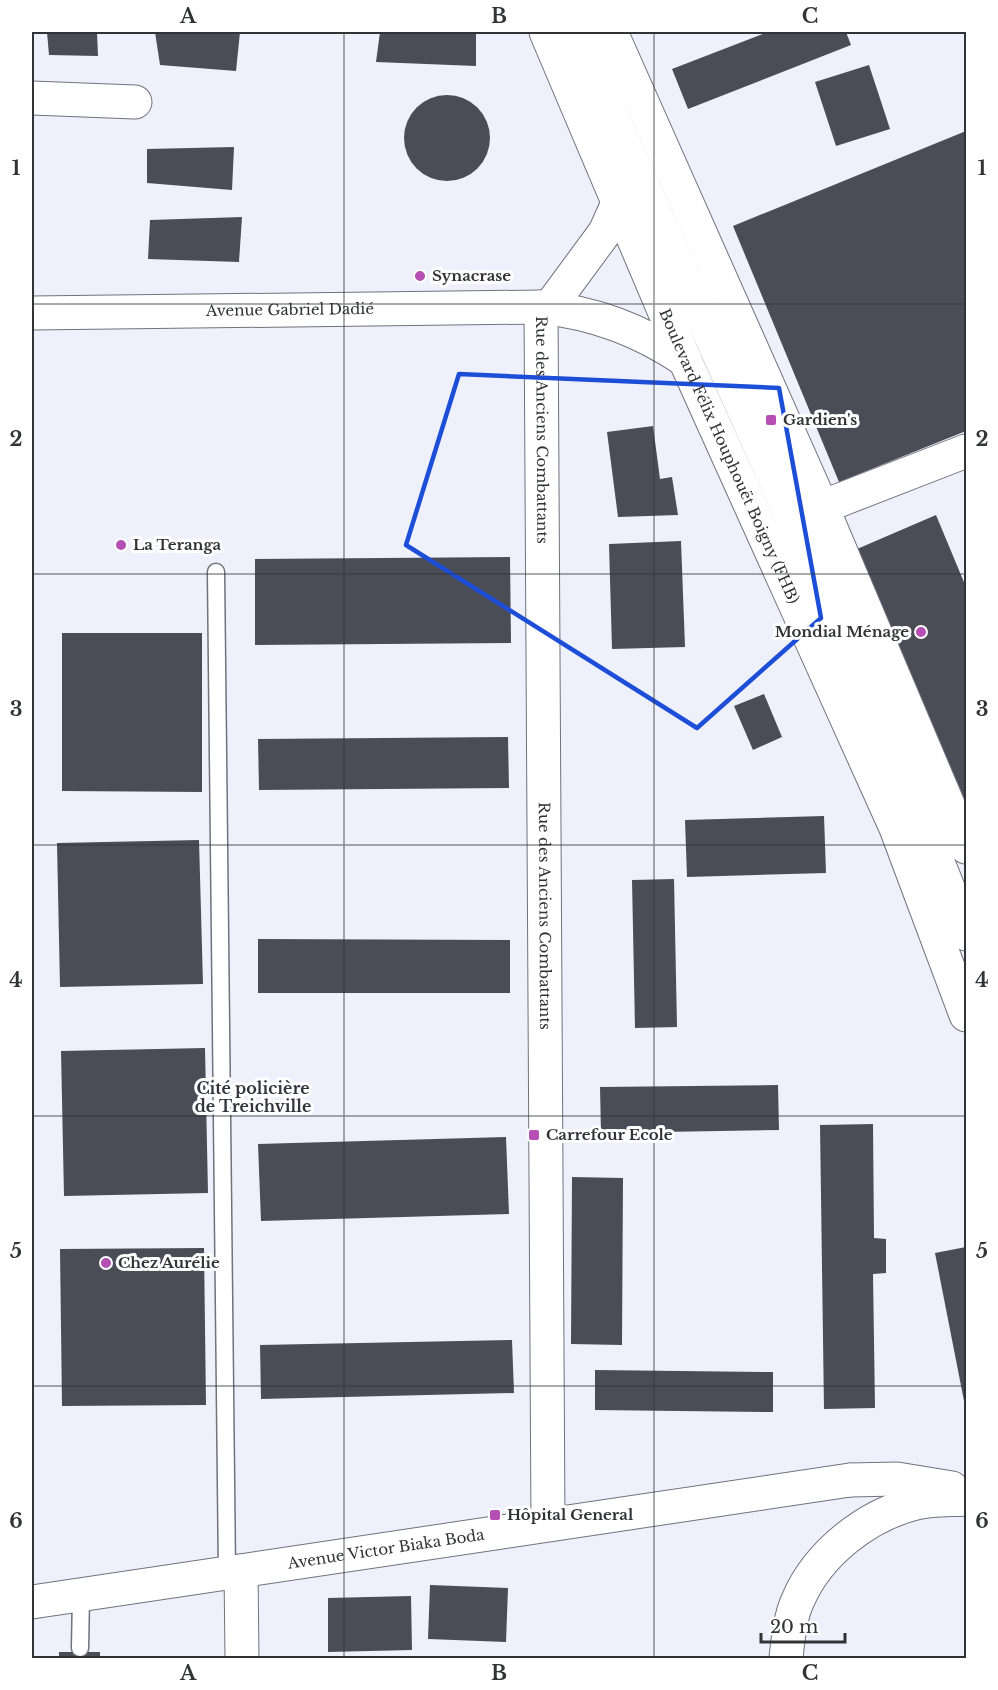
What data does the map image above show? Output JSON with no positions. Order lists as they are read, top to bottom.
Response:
{
  "streets": {
    "street": [
      "Avenue Gabriel Dadié",
      "Rue des Anciens Combattants",
      "Boulevard Félix Houphouët Boigny (FHB)",
      "Avenue Victor Biaka Boda"
    ]
  },
  "crossings": [
    ["Avenue Gabriel Dadié", "Rue des Anciens Combattants"],
    ["Avenue Gabriel Dadié", "Boulevard Félix Houphouët Boigny (FHB)"],
    ["Rue des Anciens Combattants", "Avenue Victor Biaka Boda"]
  ],
  "districts": ["Cité policière de Treichville"],
  "places": {
    "other": [
      "Synacrase",
      "La Teranga",
      "Mondial Ménage",
      "Chez Aurélie"
    ],
    "transit": ["Gardien's", "Carrefour Ecole", "Hôpital General"]
  },
  "scale_bar": "20 m",
  "grid": {
    "columns": ["A", "B", "C"],
    "rows": [
      "1",
      "2",
      "3",
      "4",
      "5",
      "6"
    ]
  }
}
